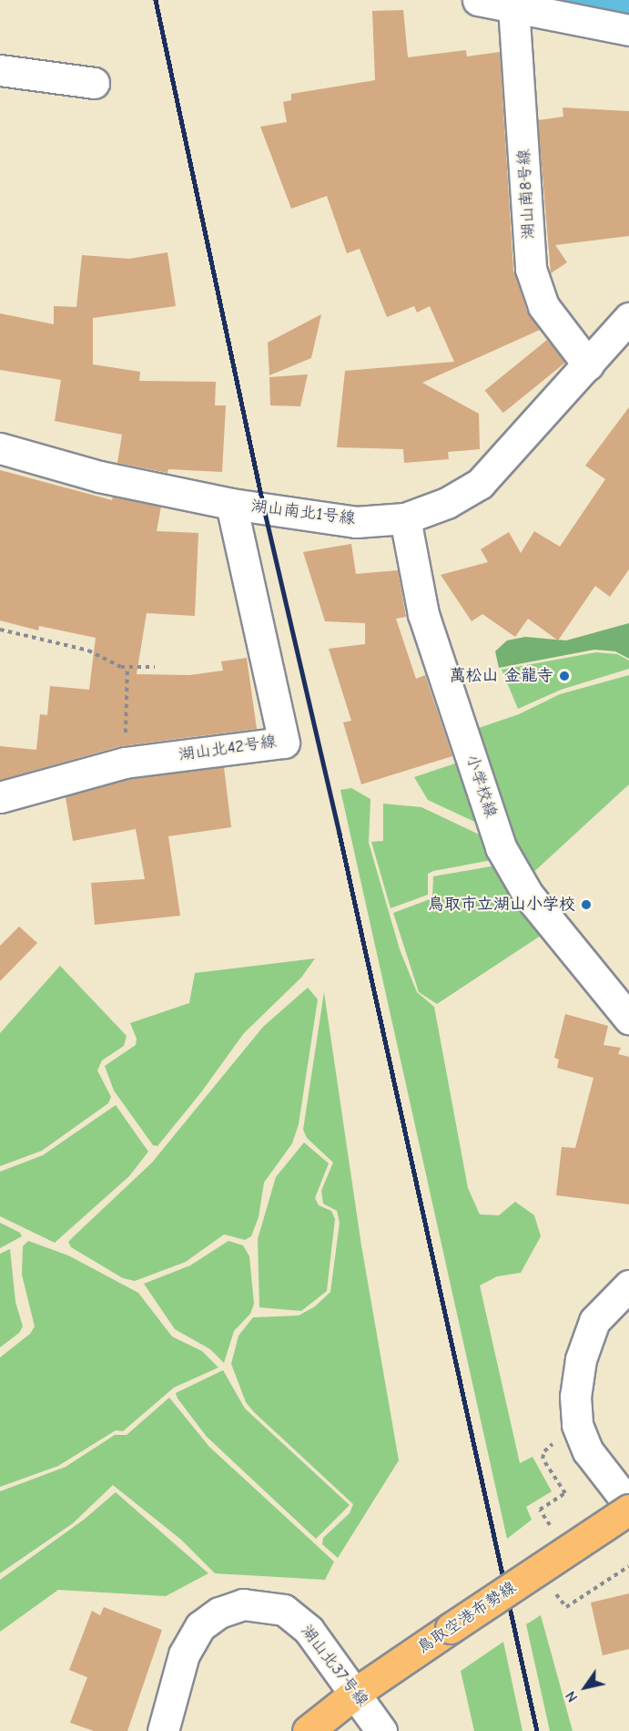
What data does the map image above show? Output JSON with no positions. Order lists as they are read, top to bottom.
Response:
{
  "streets": {
    "main road": ["鳥取空港布勢線"],
    "street": [
      "湖山南8号線",
      "湖山南北1号線",
      "湖山北42号線",
      "小学校線",
      "湖山北37号線"
    ]
  },
  "crossings": [
    ["湖山南8号線", "湖山南北1号線"],
    ["湖山南北1号線", "湖山北42号線"],
    ["湖山南北1号線", "小学校線"],
    ["鳥取空港布勢線", "湖山北37号線"]
  ],
  "places": ["萬松山 金龍寺", "鳥取市立湖山小学校"],
  "north": "bottom left"
}
